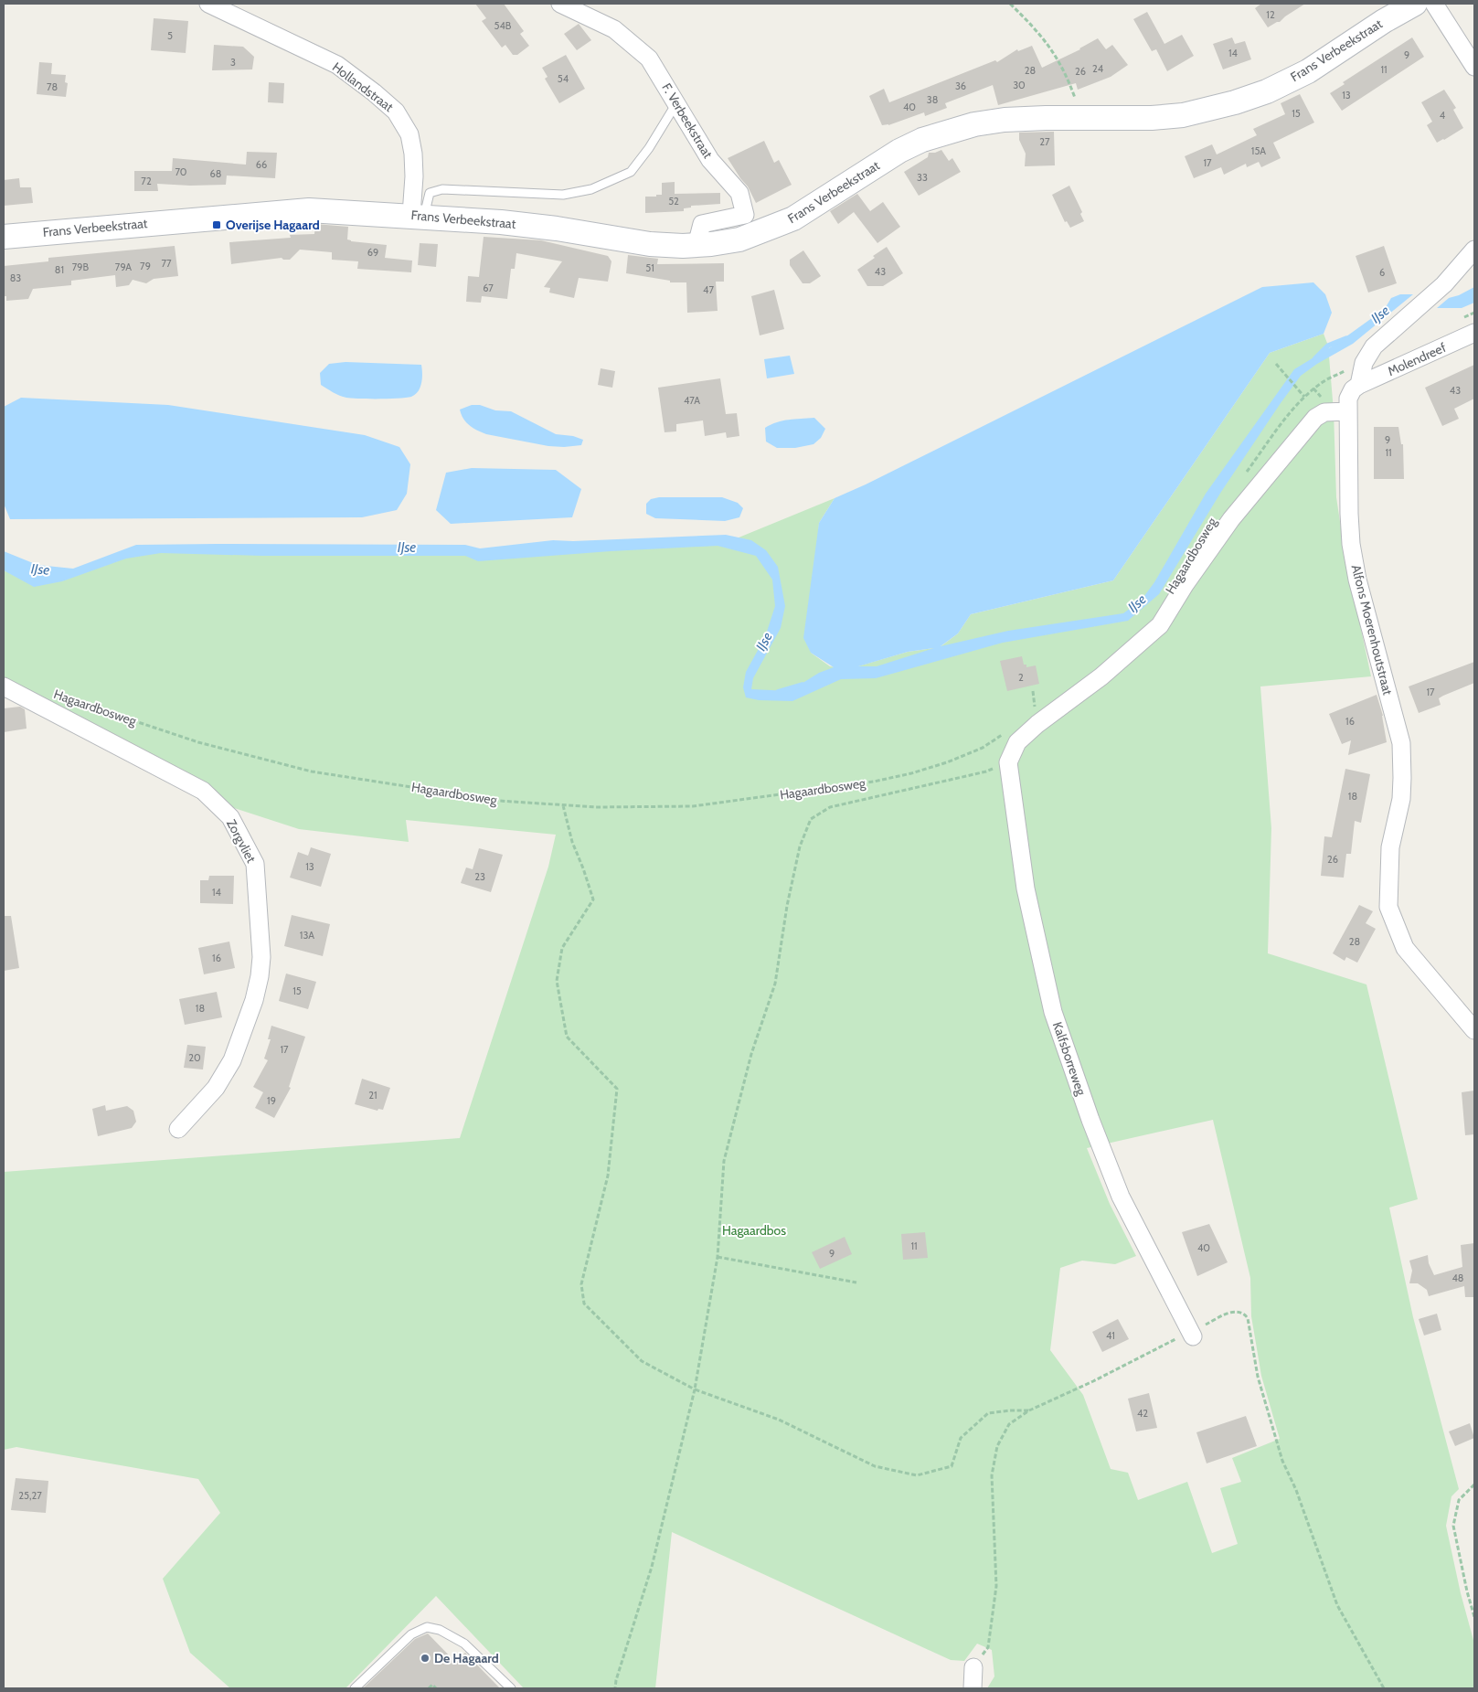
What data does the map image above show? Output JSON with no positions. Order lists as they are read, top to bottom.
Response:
{
  "streets": {
    "main road": ["Frans Verbeekstraat"],
    "street": [
      "Hollandstraat",
      "F. Verbeekstraat",
      "Molendreef",
      "Hagaardbosweg",
      "Alfons Moerenhoutstraat",
      "Zorgvliet",
      "Kalfsborreweg"
    ]
  },
  "crossings": [
    ["Frans Verbeekstraat", "Hollandstraat"],
    ["Frans Verbeekstraat", "F. Verbeekstraat"],
    ["Molendreef", "Alfons Moerenhoutstraat"],
    ["Hagaardbosweg", "Alfons Moerenhoutstraat"],
    ["Hagaardbosweg", "Kalfsborreweg"]
  ],
  "water": ["IJse"],
  "parks": ["Hagaardbos"],
  "places": {
    "transit": ["Overijse Hagaard"],
    "other": ["De Hagaard"]
  },
  "house_numbers": [
    "12",
    "54B",
    "5",
    "14",
    "9",
    "3",
    "24",
    "11",
    "28",
    "26",
    "54",
    "30",
    "36",
    "78",
    "13",
    "38",
    "40",
    "15",
    "4",
    "27",
    "15A",
    "17",
    "66",
    "70",
    "68",
    "33",
    "72",
    "52",
    "69",
    "77",
    "79",
    "79B",
    "79A",
    "51",
    "81",
    "43",
    "6",
    "83",
    "67",
    "47",
    "43",
    "47A",
    "9",
    "11",
    "2",
    "17",
    "16",
    "18",
    "26",
    "13",
    "23",
    "14",
    "13A",
    "28",
    "16",
    "15",
    "18",
    "17",
    "20",
    "21",
    "19",
    "11",
    "40",
    "9",
    "48",
    "41",
    "42",
    "25,27"
  ]
}
